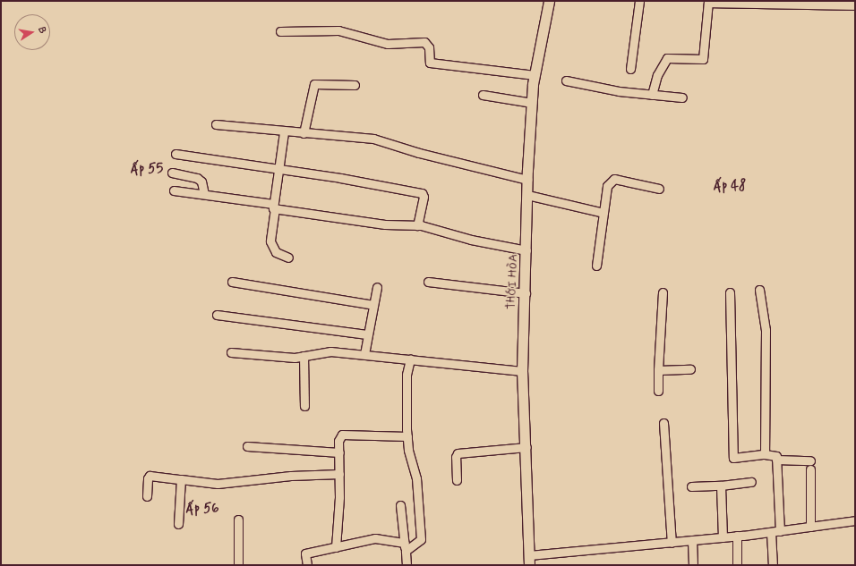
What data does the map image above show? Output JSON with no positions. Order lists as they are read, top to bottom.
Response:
{
  "streets": {
    "street": ["THỚI HÒA"]
  },
  "districts": ["Ấp 55", "Ấp 48", "Ấp 56"],
  "north": "right"
}
